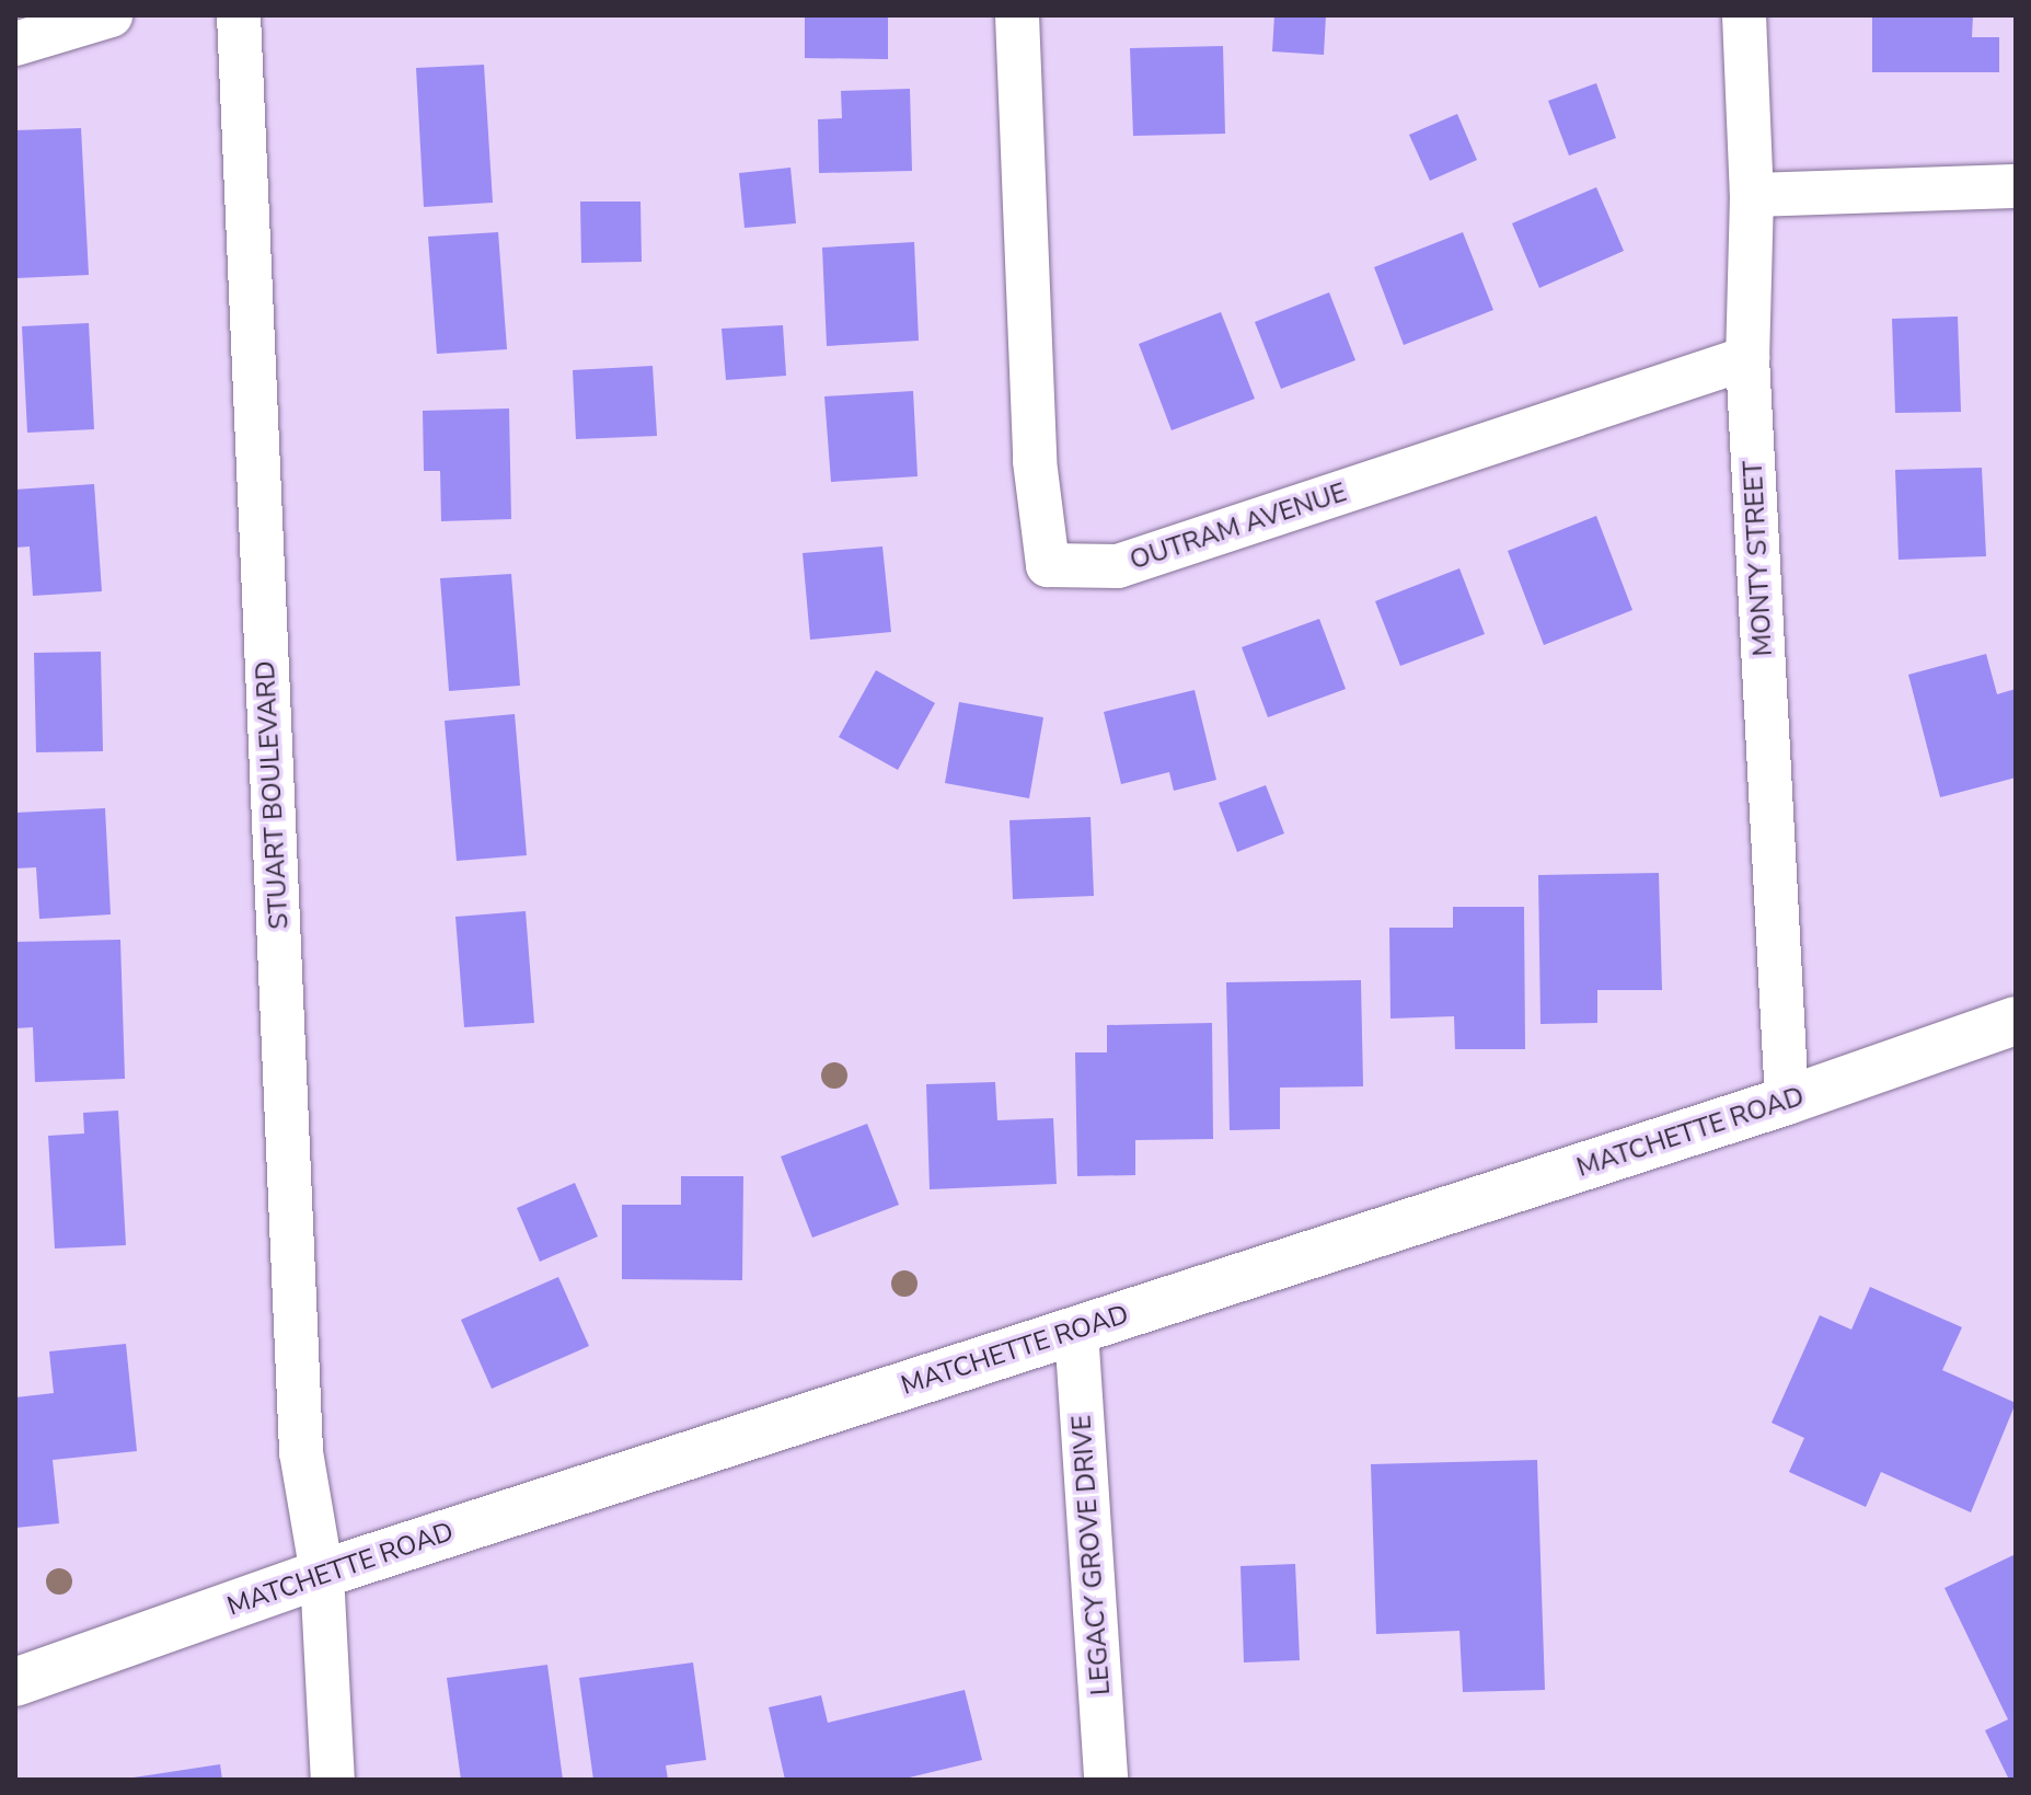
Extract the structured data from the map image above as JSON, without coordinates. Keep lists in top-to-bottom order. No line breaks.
{"streets":{"street":["OUTRAM AVENUE","MONTY STREET","STUART BOULEVARD","MATCHETTE ROAD","LEGACY GROVE DRIVE"]},"crossings":[["OUTRAM AVENUE","MONTY STREET"],["MONTY STREET","MATCHETTE ROAD"],["STUART BOULEVARD","MATCHETTE ROAD"],["MATCHETTE ROAD","LEGACY GROVE DRIVE"]]}
